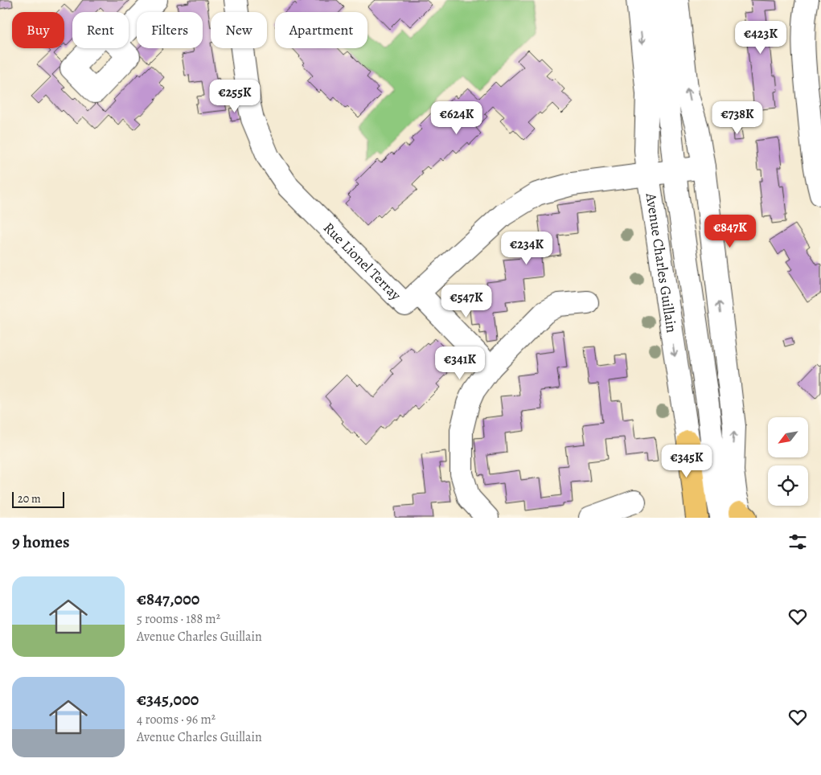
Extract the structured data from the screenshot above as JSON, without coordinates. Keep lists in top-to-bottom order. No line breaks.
{"streets":{"street":["Rue Lionel Terray","Avenue Charles Guillain"]},"crossings":[["Rue Lionel Terray","Avenue Charles Guillain"]],"scale_bar":"20 m","north":"bottom left","page":{"chip":["Buy","Rent","Filters","New","Apartment"],"price":["€423K","€255K","€624K","€738K","€847K","€234K","€547K","€341K","€345K"],"scale":"20 m","heading":"9 homes","list":[{"name":"€847,000","note":"5 rooms · 188 m² · Avenue Charles Guillain"},{"name":"€345,000","note":"4 rooms · 96 m² · Avenue Charles Guillain"}]}}
